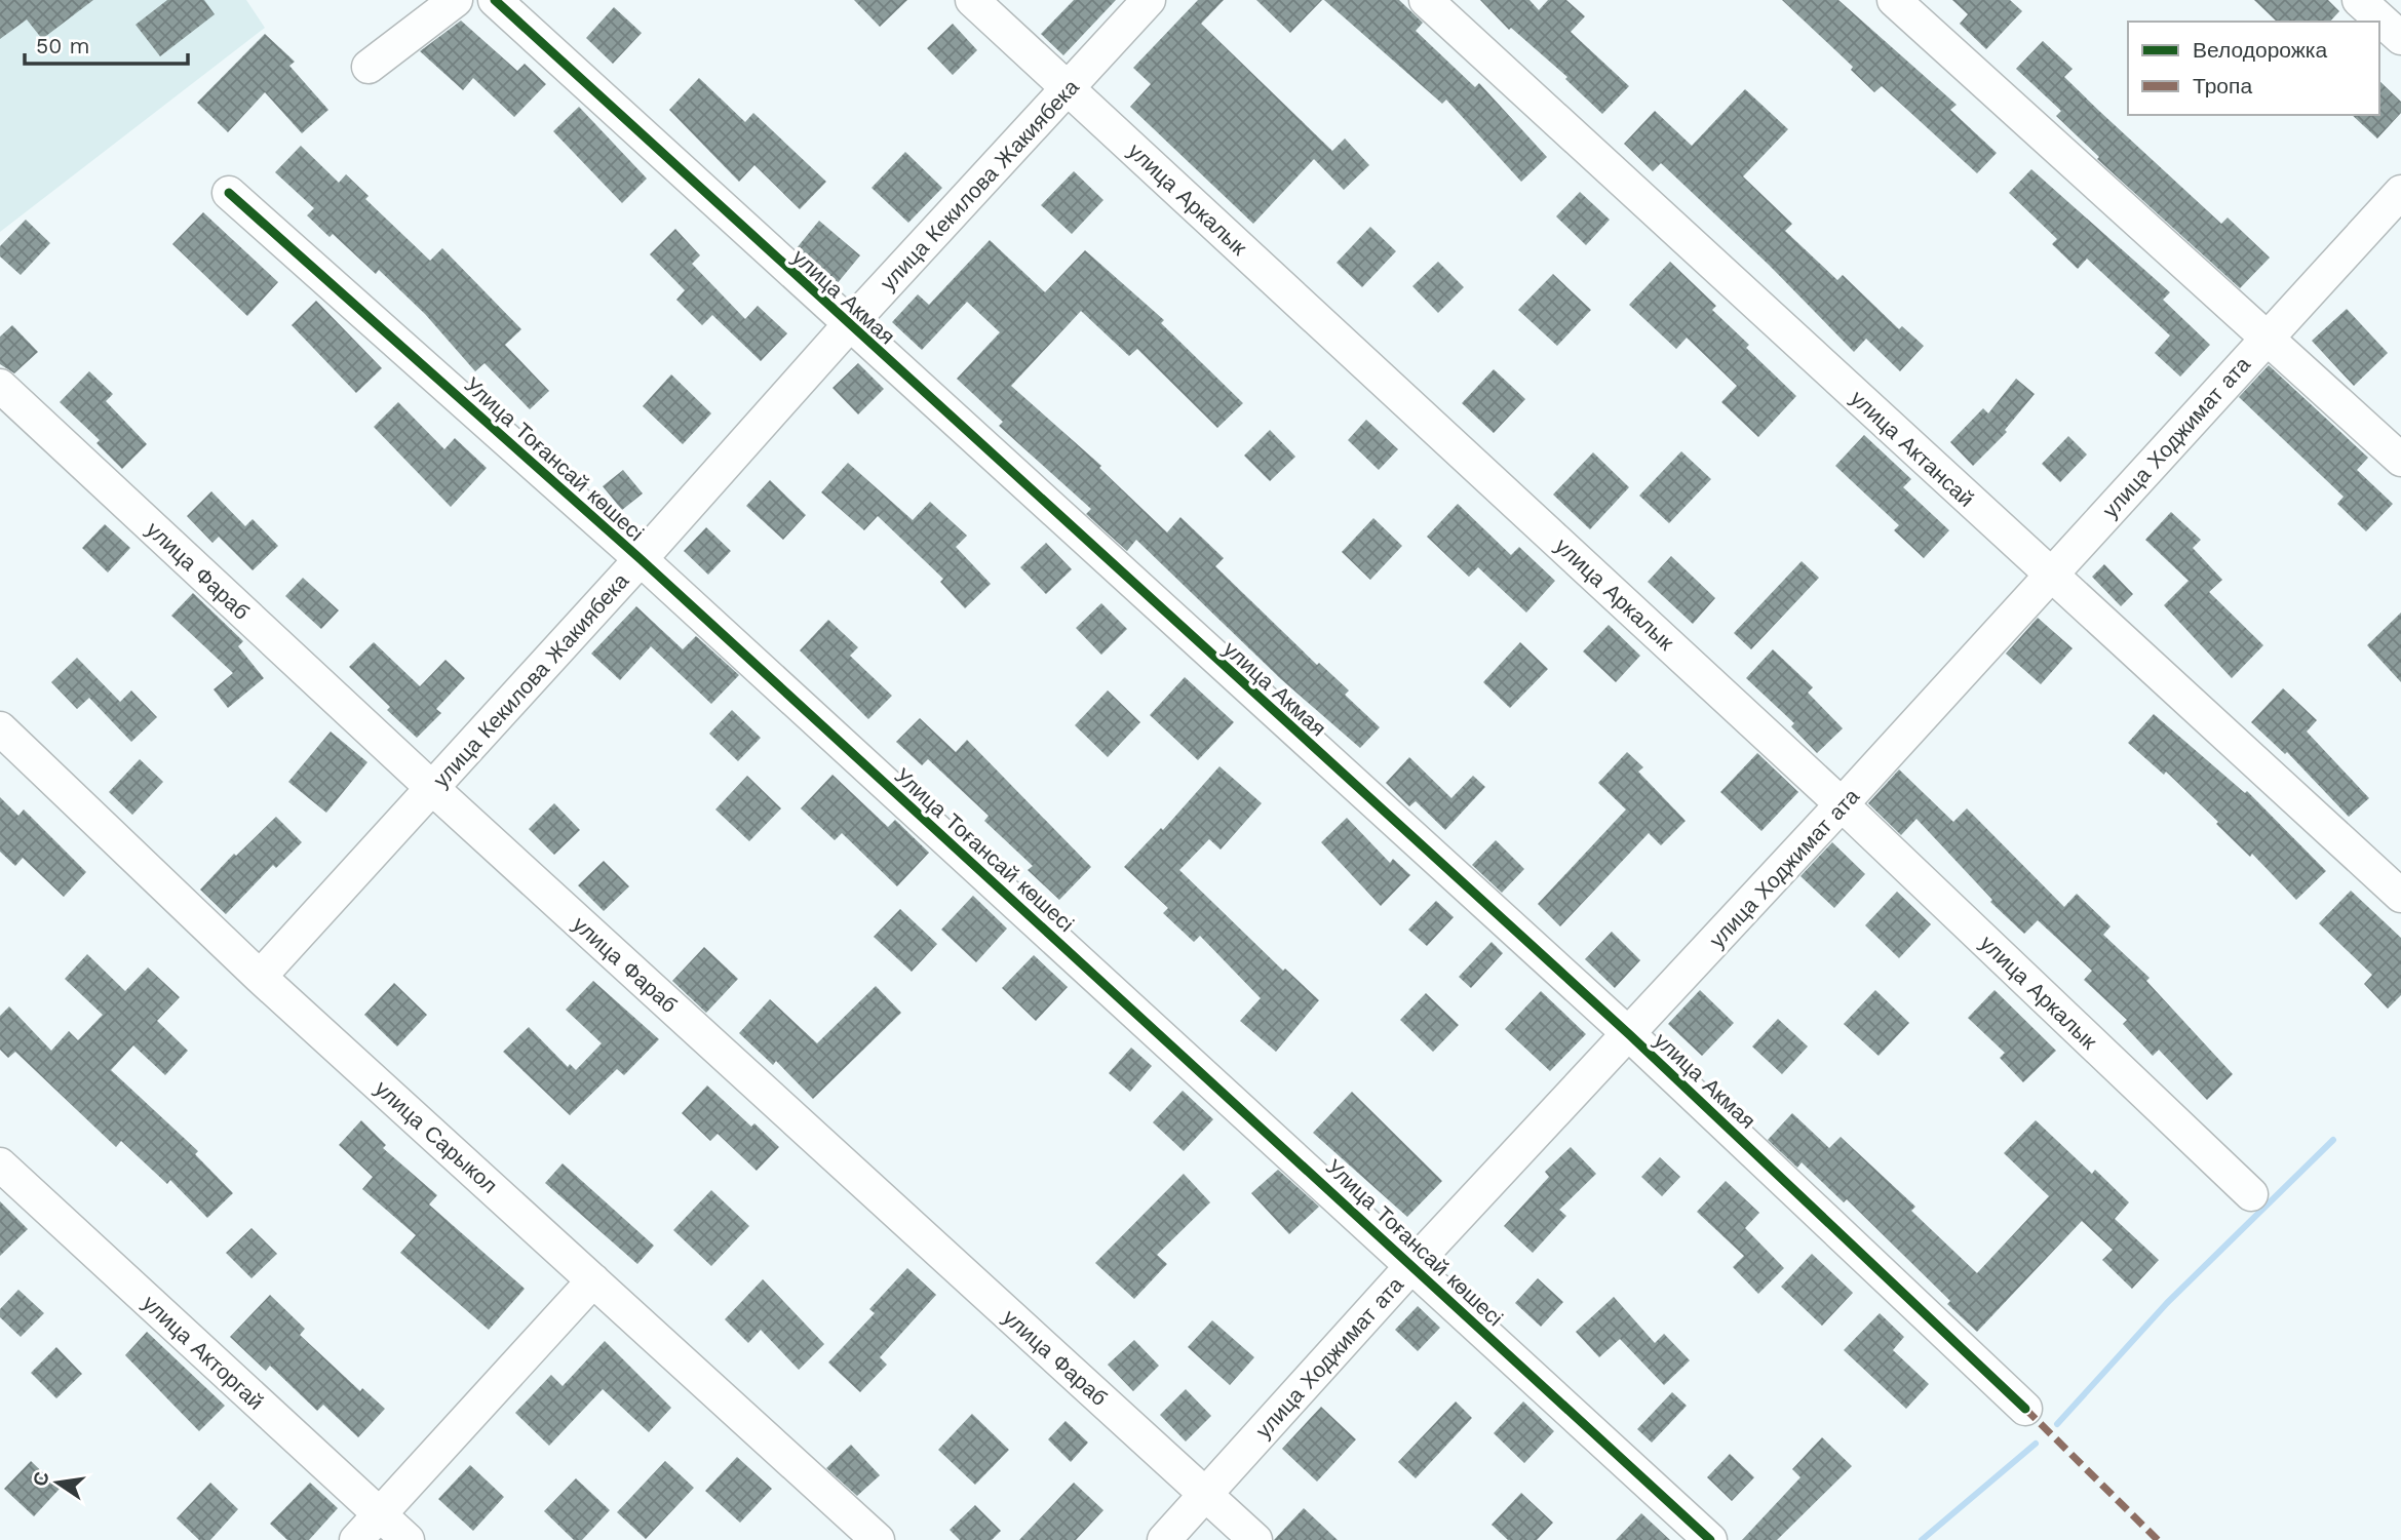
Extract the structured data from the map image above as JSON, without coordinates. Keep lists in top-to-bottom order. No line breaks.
{"streets":{"street":["улица Кекилова Жакиябека","улица Аркалык","улица Акмая","улица Ходжимат ата","улица Актансай","Улица Тоғансай көшесі","улица Фараб","улица Сарыкол","улица Акторгай"]},"crossings":[["улица Кекилова Жакиябека","улица Аркалык"],["улица Кекилова Жакиябека","улица Акмая"],["улица Кекилова Жакиябека","Улица Тоғансай көшесі"],["улица Кекилова Жакиябека","улица Фараб"],["улица Кекилова Жакиябека","улица Сарыкол"],["улица Аркалык","улица Ходжимат ата"],["улица Акмая","улица Ходжимат ата"],["улица Ходжимат ата","улица Актансай"],["улица Ходжимат ата","Улица Тоғансай көшесі"],["улица Ходжимат ата","улица Фараб"]],"legend":["Велодорожка","Тропа"],"scale_bar":"50 m","north":"left"}
